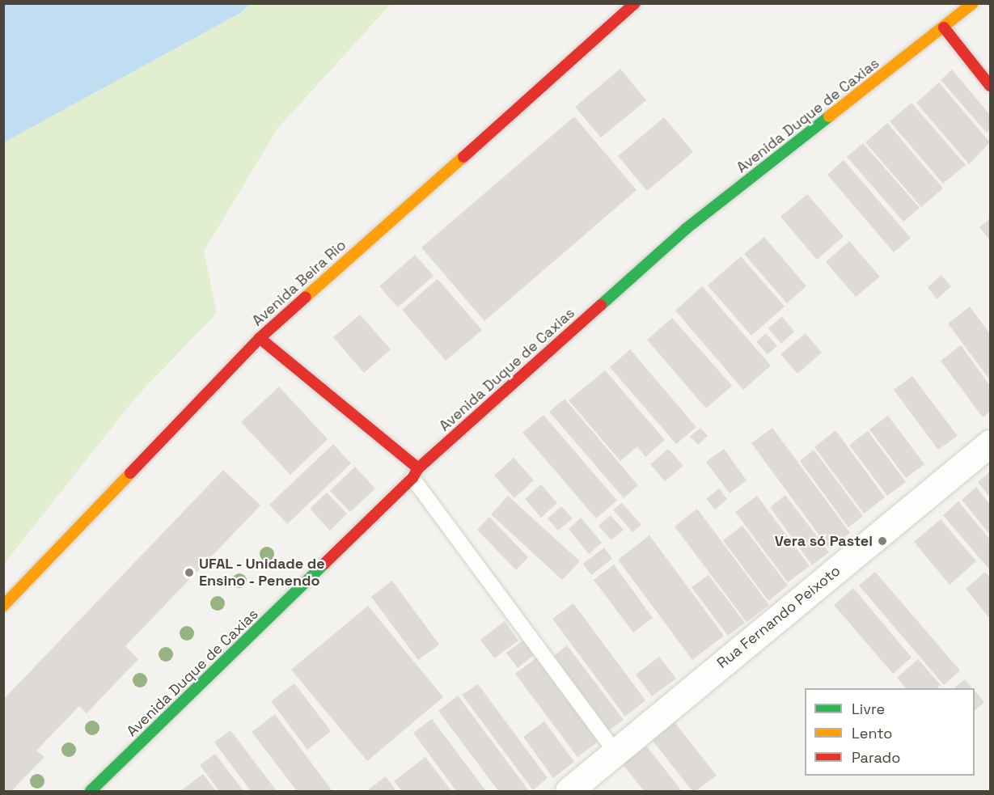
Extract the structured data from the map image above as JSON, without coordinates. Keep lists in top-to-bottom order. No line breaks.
{"streets":{"main road":["Avenida Duque de Caxias","Avenida Beira Rio"],"street":["Rua Fernando Peixoto"]},"places":["Vera só Pastel","UFAL - Unidade de Ensino - Penendo"],"legend":["Livre","Lento","Parado"]}
